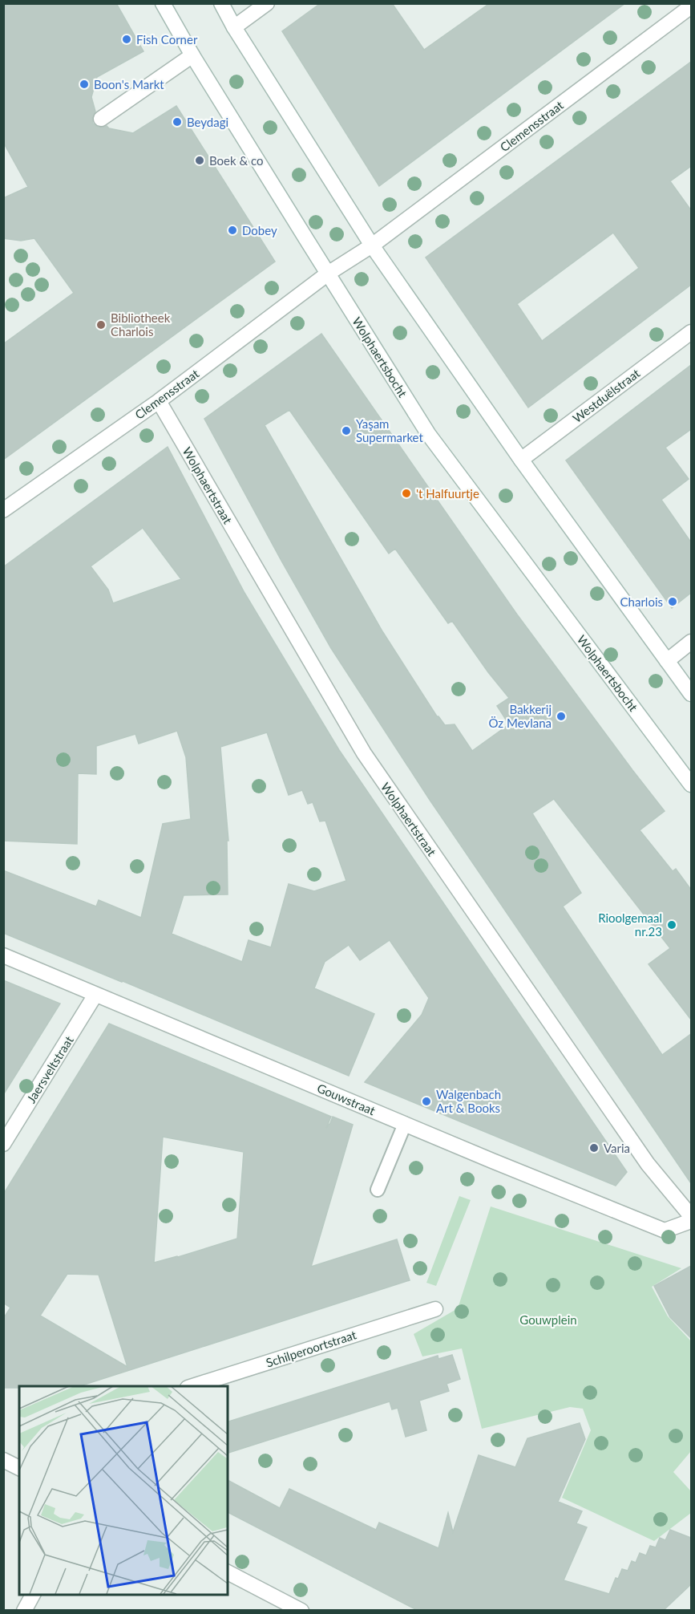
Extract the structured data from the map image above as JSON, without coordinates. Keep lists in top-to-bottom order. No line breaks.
{"streets":{"street":["Clemensstraat","Wolphaertsbocht","Westduëlstraat","Wolphaertstraat","Jaersveltstraat","Gouwstraat","Schilperoortstraat"]},"crossings":[["Clemensstraat","Wolphaertsbocht"],["Clemensstraat","Wolphaertstraat"],["Jaersveltstraat","Gouwstraat"]],"parks":["Gouwplein"],"places":["Fish Corner","Boon's Markt","Beydagi","Boek & co","Dobey","Bibliotheek Charlois","Yaşam Supermarket","'t Halfuurtje","Charlois","Bakkerij Öz Mevlana","Rioolgemaal nr.23","Walgenbach Art & Books","Varia"]}
